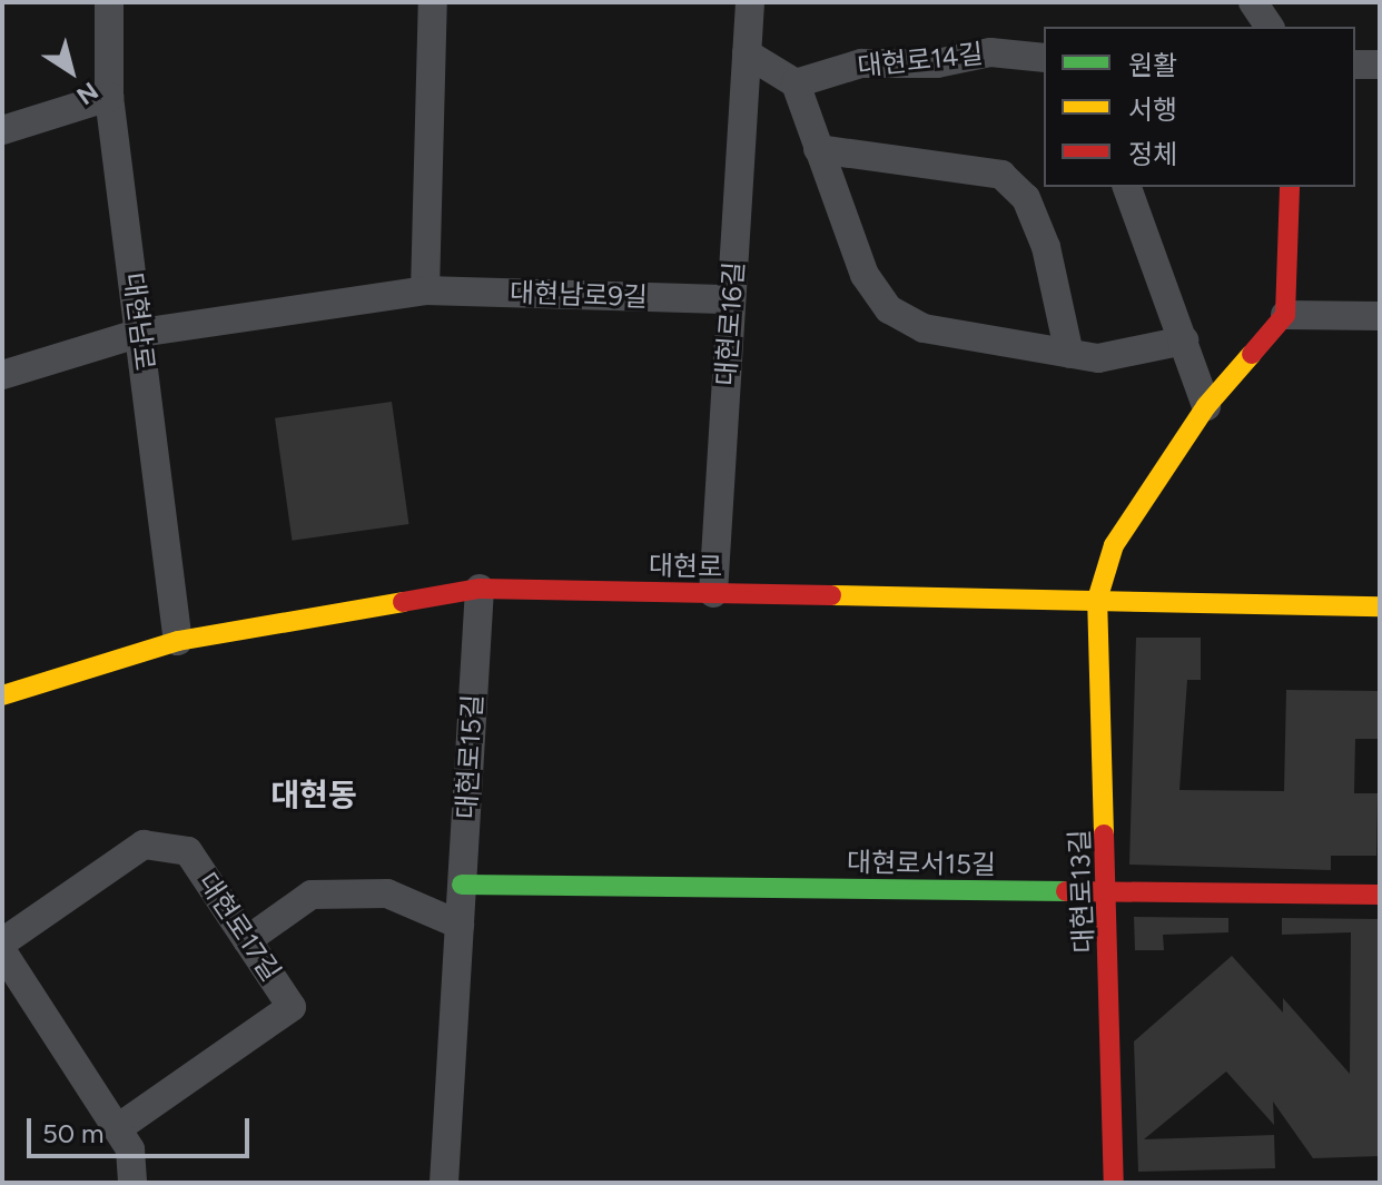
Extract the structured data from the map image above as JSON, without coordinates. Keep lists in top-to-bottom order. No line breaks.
{"streets":{"street":["대현로14길","대현남로9길","대현남로","대현로16길","대현로","대현로15길","대현로서15길","대현로13길","대현로17길"]},"crossings":[["대현남로9길","대현남로"],["대현남로9길","대현로16길"],["대현남로","대현로"],["대현로16길","대현로"],["대현로","대현로15길"],["대현로","대현로13길"],["대현로15길","대현로서15길"],["대현로서15길","대현로13길"]],"districts":["대현동"],"legend":["원활","서행","정체"],"scale_bar":"50 m","north":"bottom right"}
